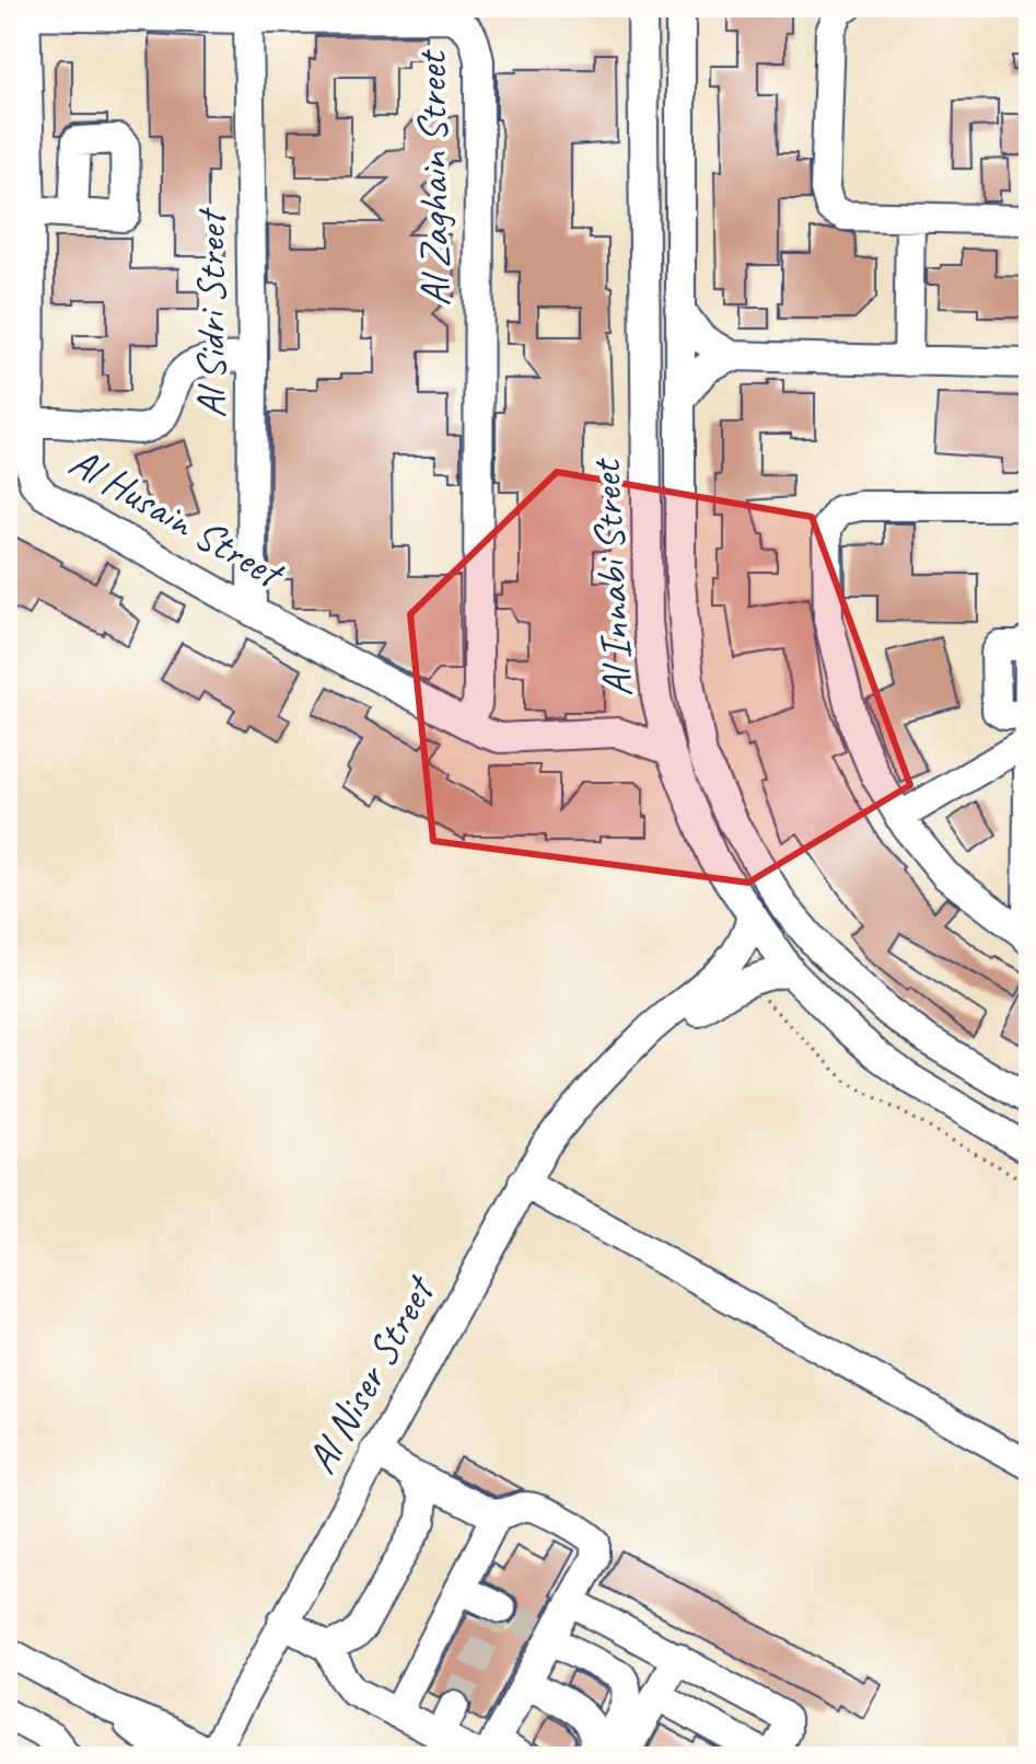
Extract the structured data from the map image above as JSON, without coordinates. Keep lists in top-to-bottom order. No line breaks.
{"streets":{"street":["Al Zaghain Street","Al Sidri Street","Al Husain Street","Al Innabi Street","Al Niser Street"]},"crossings":[["Al Zaghain Street","Al Sidri Street"],["Al Zaghain Street","Al Husain Street"],["Al Sidri Street","Al Husain Street"],["Al Husain Street","Al Innabi Street"],["Al Innabi Street","Al Niser Street"]]}
